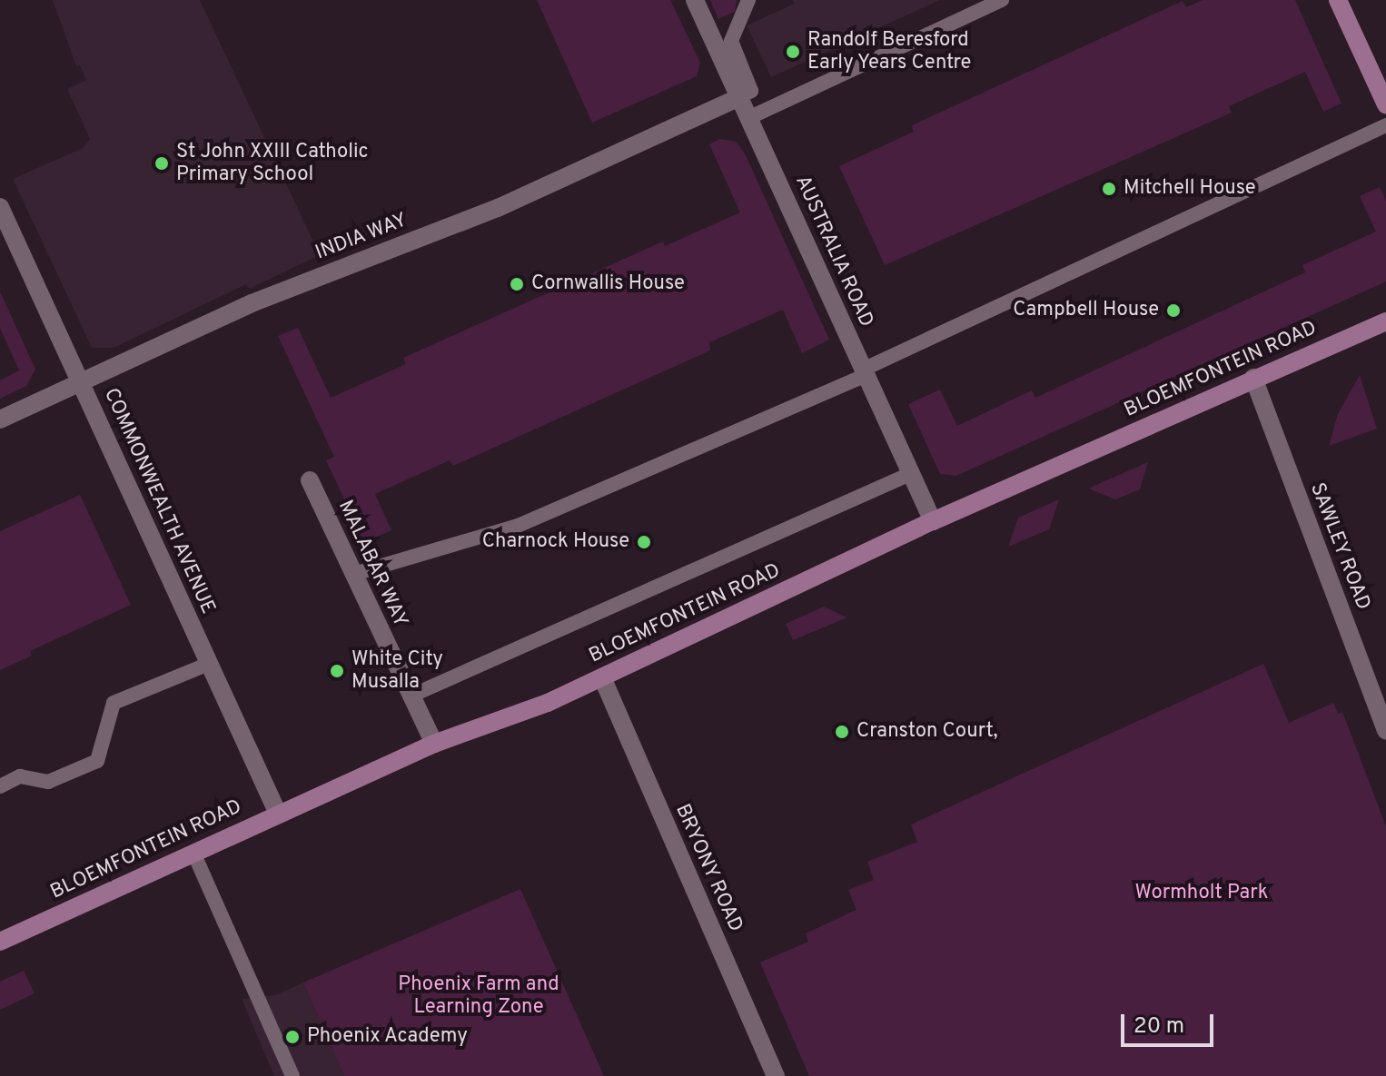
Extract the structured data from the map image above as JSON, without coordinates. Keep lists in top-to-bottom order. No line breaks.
{"streets":{"street":["INDIA WAY","AUSTRALIA ROAD","BLOEMFONTEIN ROAD","COMMONWEALTH AVENUE","SAWLEY ROAD","MALABAR WAY","BRYONY ROAD"]},"crossings":[["INDIA WAY","AUSTRALIA ROAD"],["INDIA WAY","COMMONWEALTH AVENUE"],["AUSTRALIA ROAD","BLOEMFONTEIN ROAD"],["BLOEMFONTEIN ROAD","COMMONWEALTH AVENUE"],["BLOEMFONTEIN ROAD","SAWLEY ROAD"],["BLOEMFONTEIN ROAD","MALABAR WAY"],["BLOEMFONTEIN ROAD","BRYONY ROAD"]],"parks":["Wormholt Park","Phoenix Farm and Learning Zone"],"places":["Randolf Beresford Early Years Centre","St John XXIII Catholic Primary School","Mitchell House","Cornwallis House","Campbell House","Charnock House","White City Musalla","Cranston Court,","Phoenix Academy"],"scale_bar":"20 m"}
